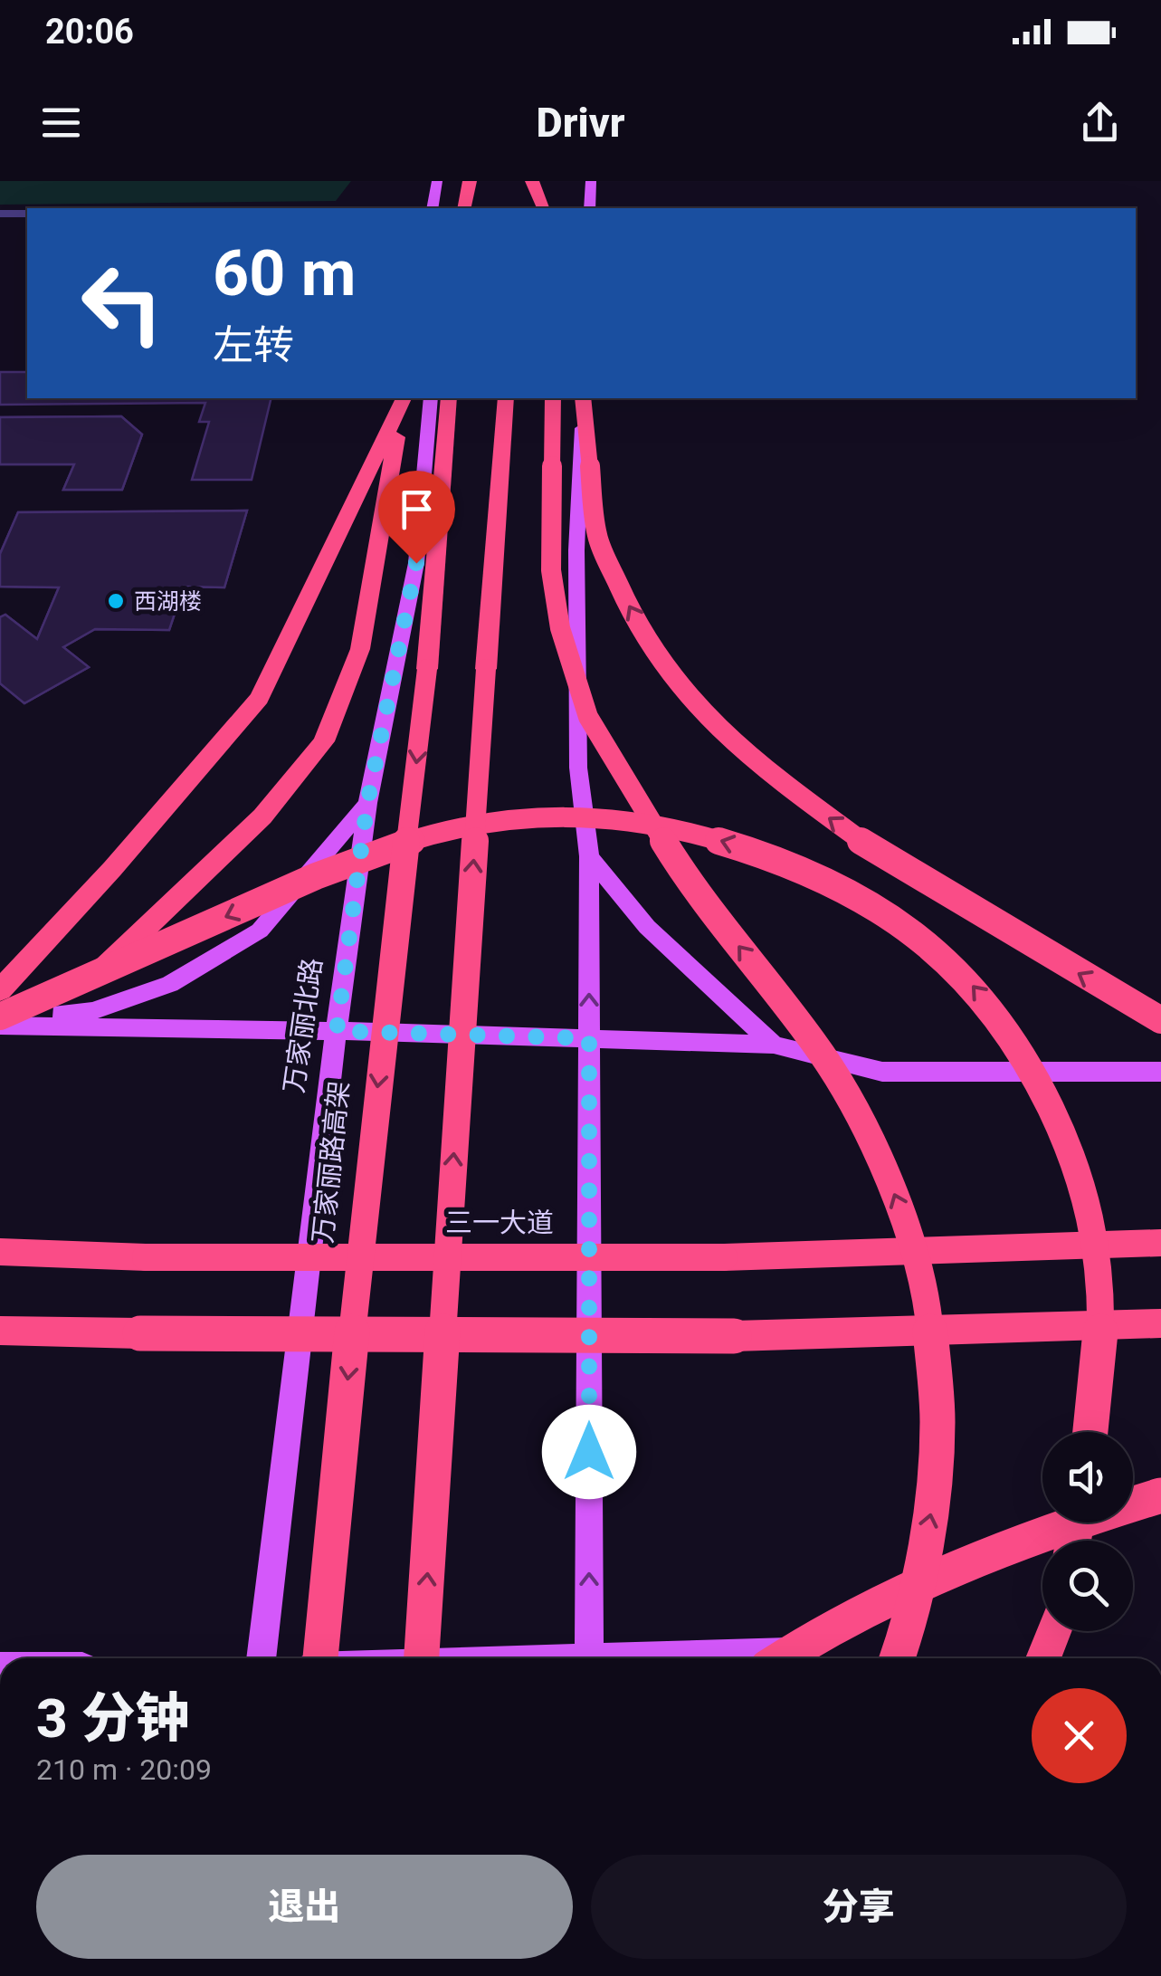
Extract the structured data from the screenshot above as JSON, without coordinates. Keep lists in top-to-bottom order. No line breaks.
{"streets":{"highway":["万家丽路高架","三一大道"],"main road":["万家丽北路"]},"places":["西湖楼"],"page":{"status":"20:06","header":"Drivr","turn":["60 m","左转"],"heading":["3 分钟","210 m · 20:09"],"buttons":["退出","分享"]}}
